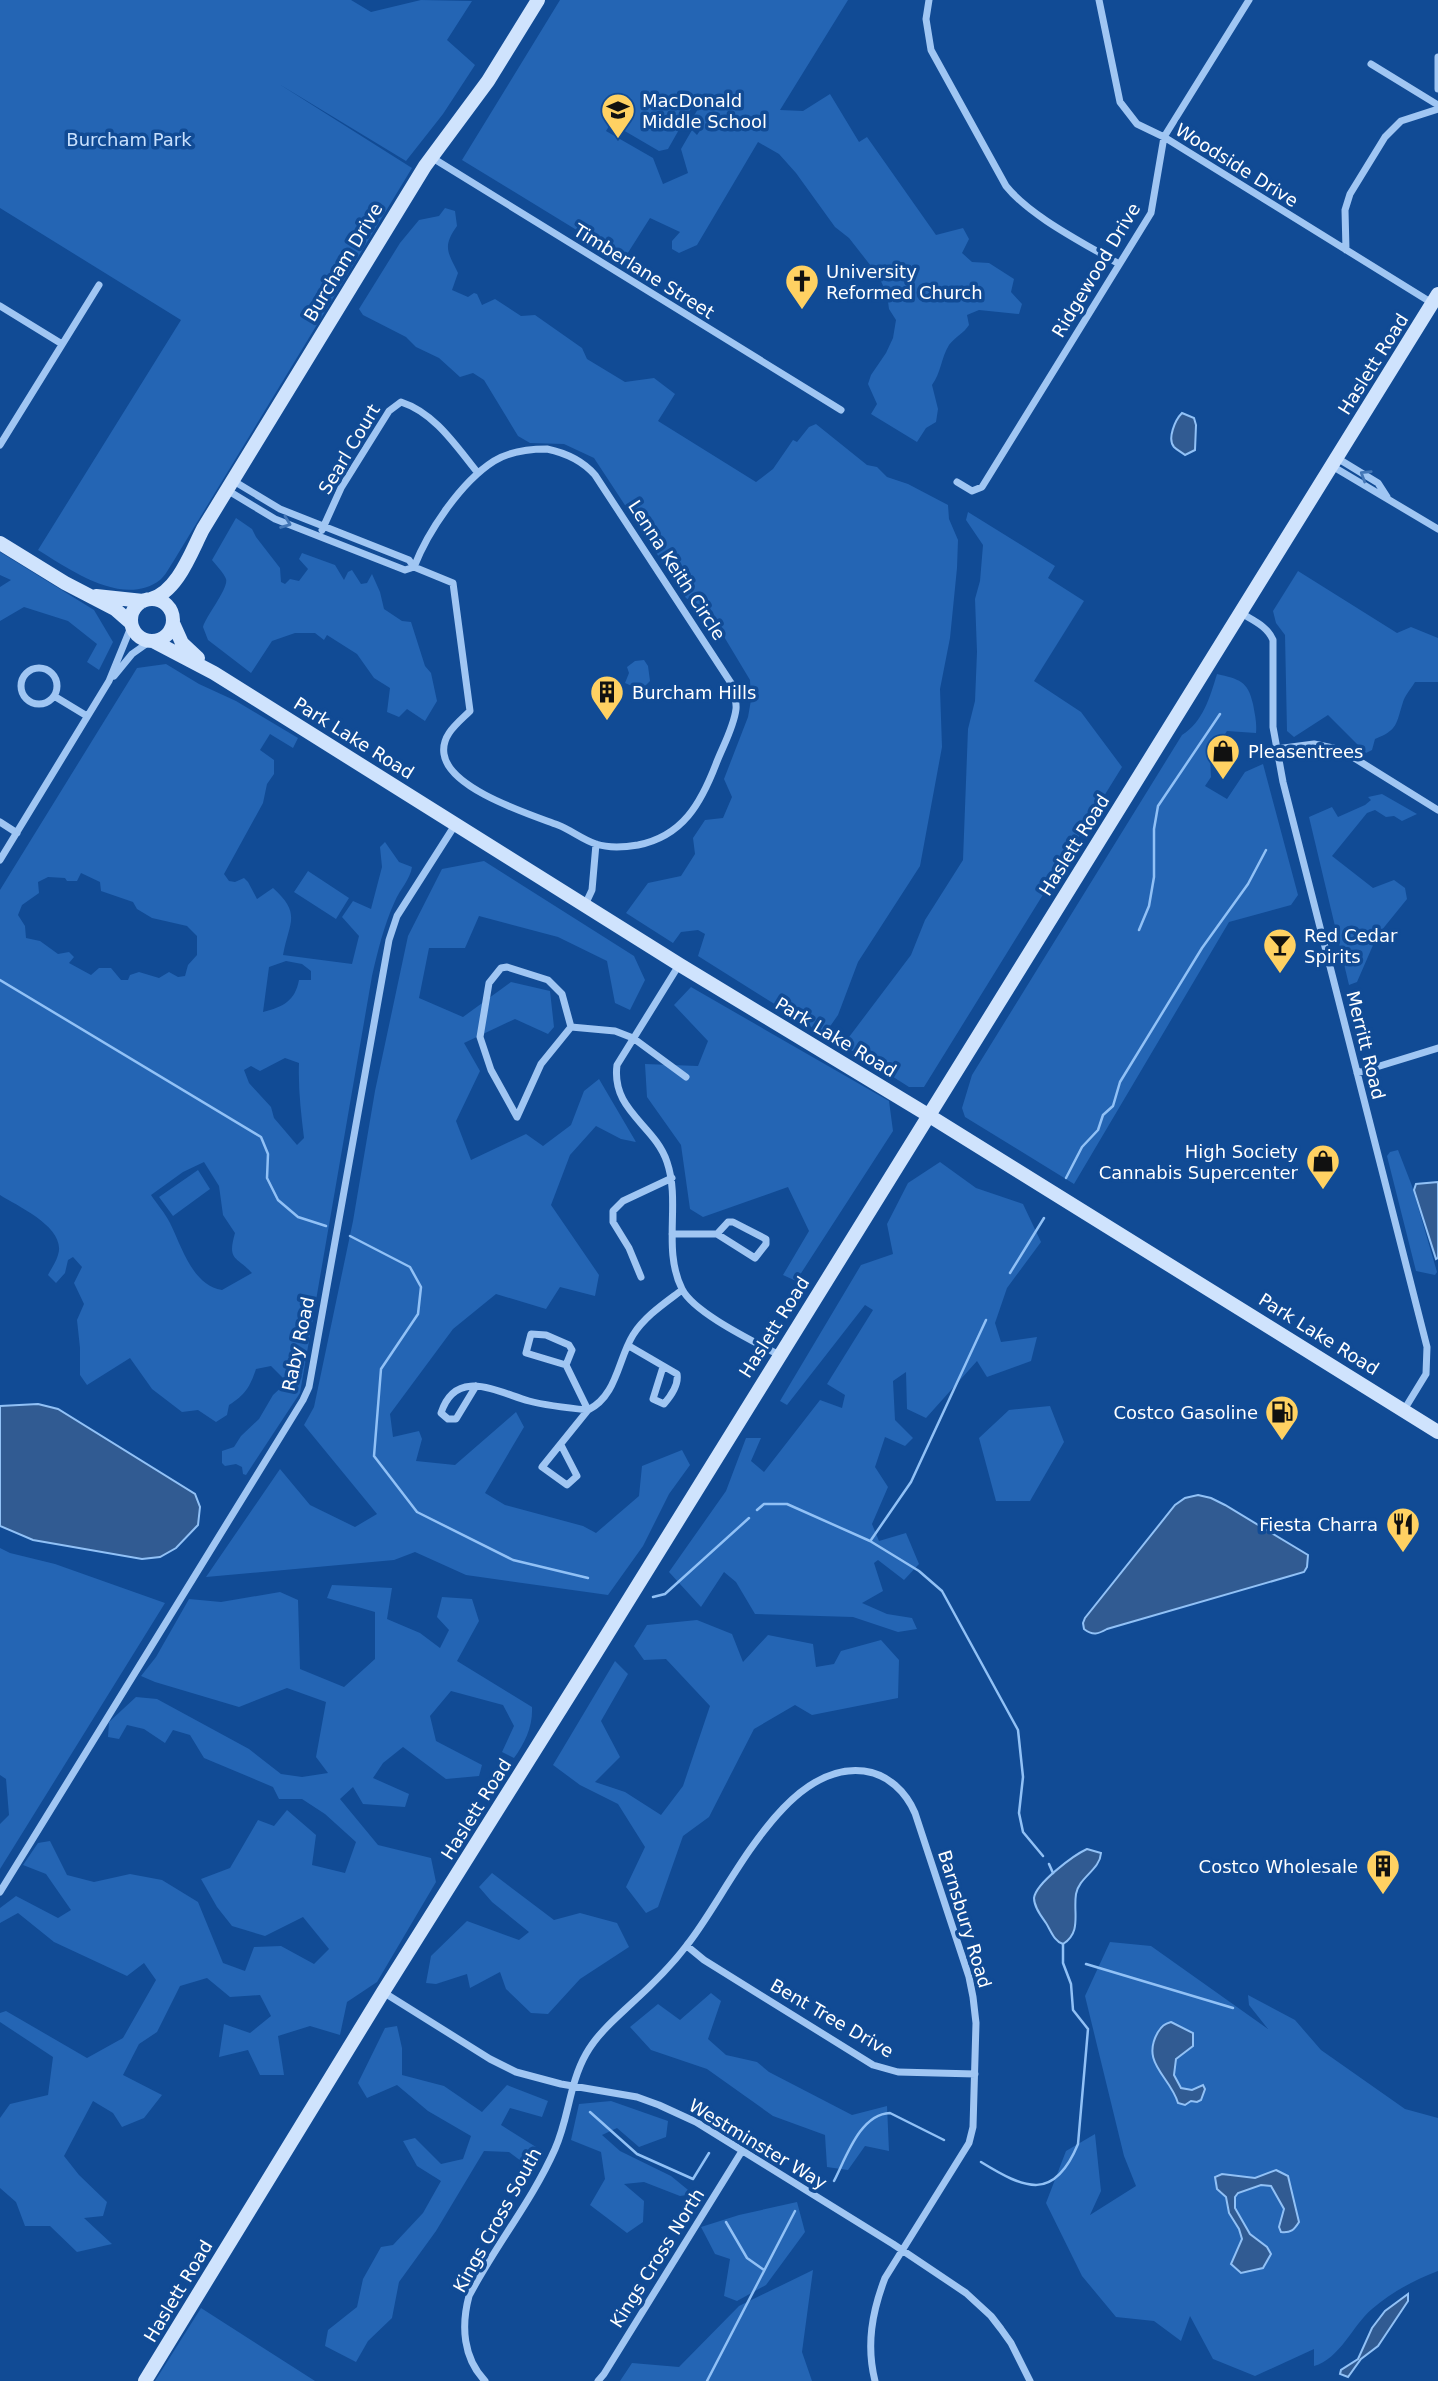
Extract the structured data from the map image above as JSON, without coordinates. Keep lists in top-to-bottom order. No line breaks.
{"streets":{"street":["Woodside Drive","Burcham Drive","Ridgewood Drive","Timberlane Street","Haslett Road","Searl Court","Lenna Keith Circle","Park Lake Road","Merritt Road","Raby Road","Barnsbury Road","Bent Tree Drive","Westminster Way","Kings Cross South","Kings Cross North"]},"crossings":[["Woodside Drive","Ridgewood Drive"],["Woodside Drive","Haslett Road"],["Burcham Drive","Timberlane Street"],["Burcham Drive","Lenna Keith Circle"],["Burcham Drive","Park Lake Road"],["Haslett Road","Park Lake Road"],["Haslett Road","Merritt Road"],["Haslett Road","Westminster Way"],["Searl Court","Lenna Keith Circle"],["Park Lake Road","Merritt Road"],["Park Lake Road","Raby Road"],["Barnsbury Road","Bent Tree Drive"],["Barnsbury Road","Westminster Way"],["Barnsbury Road","Kings Cross South"],["Bent Tree Drive","Kings Cross South"],["Westminster Way","Kings Cross South"],["Westminster Way","Kings Cross North"]],"parks":["Burcham Park"],"places":{"school or university":["MacDonald Middle School"],"church":["University Reformed Church"],"building":["Burcham Hills","Costco Wholesale"],"shop":["Pleasentrees","High Society Cannabis Supercenter"],"bar":["Red Cedar Spirits"],"fuel station":["Costco Gasoline"],"restaurant":["Fiesta Charra"]}}
